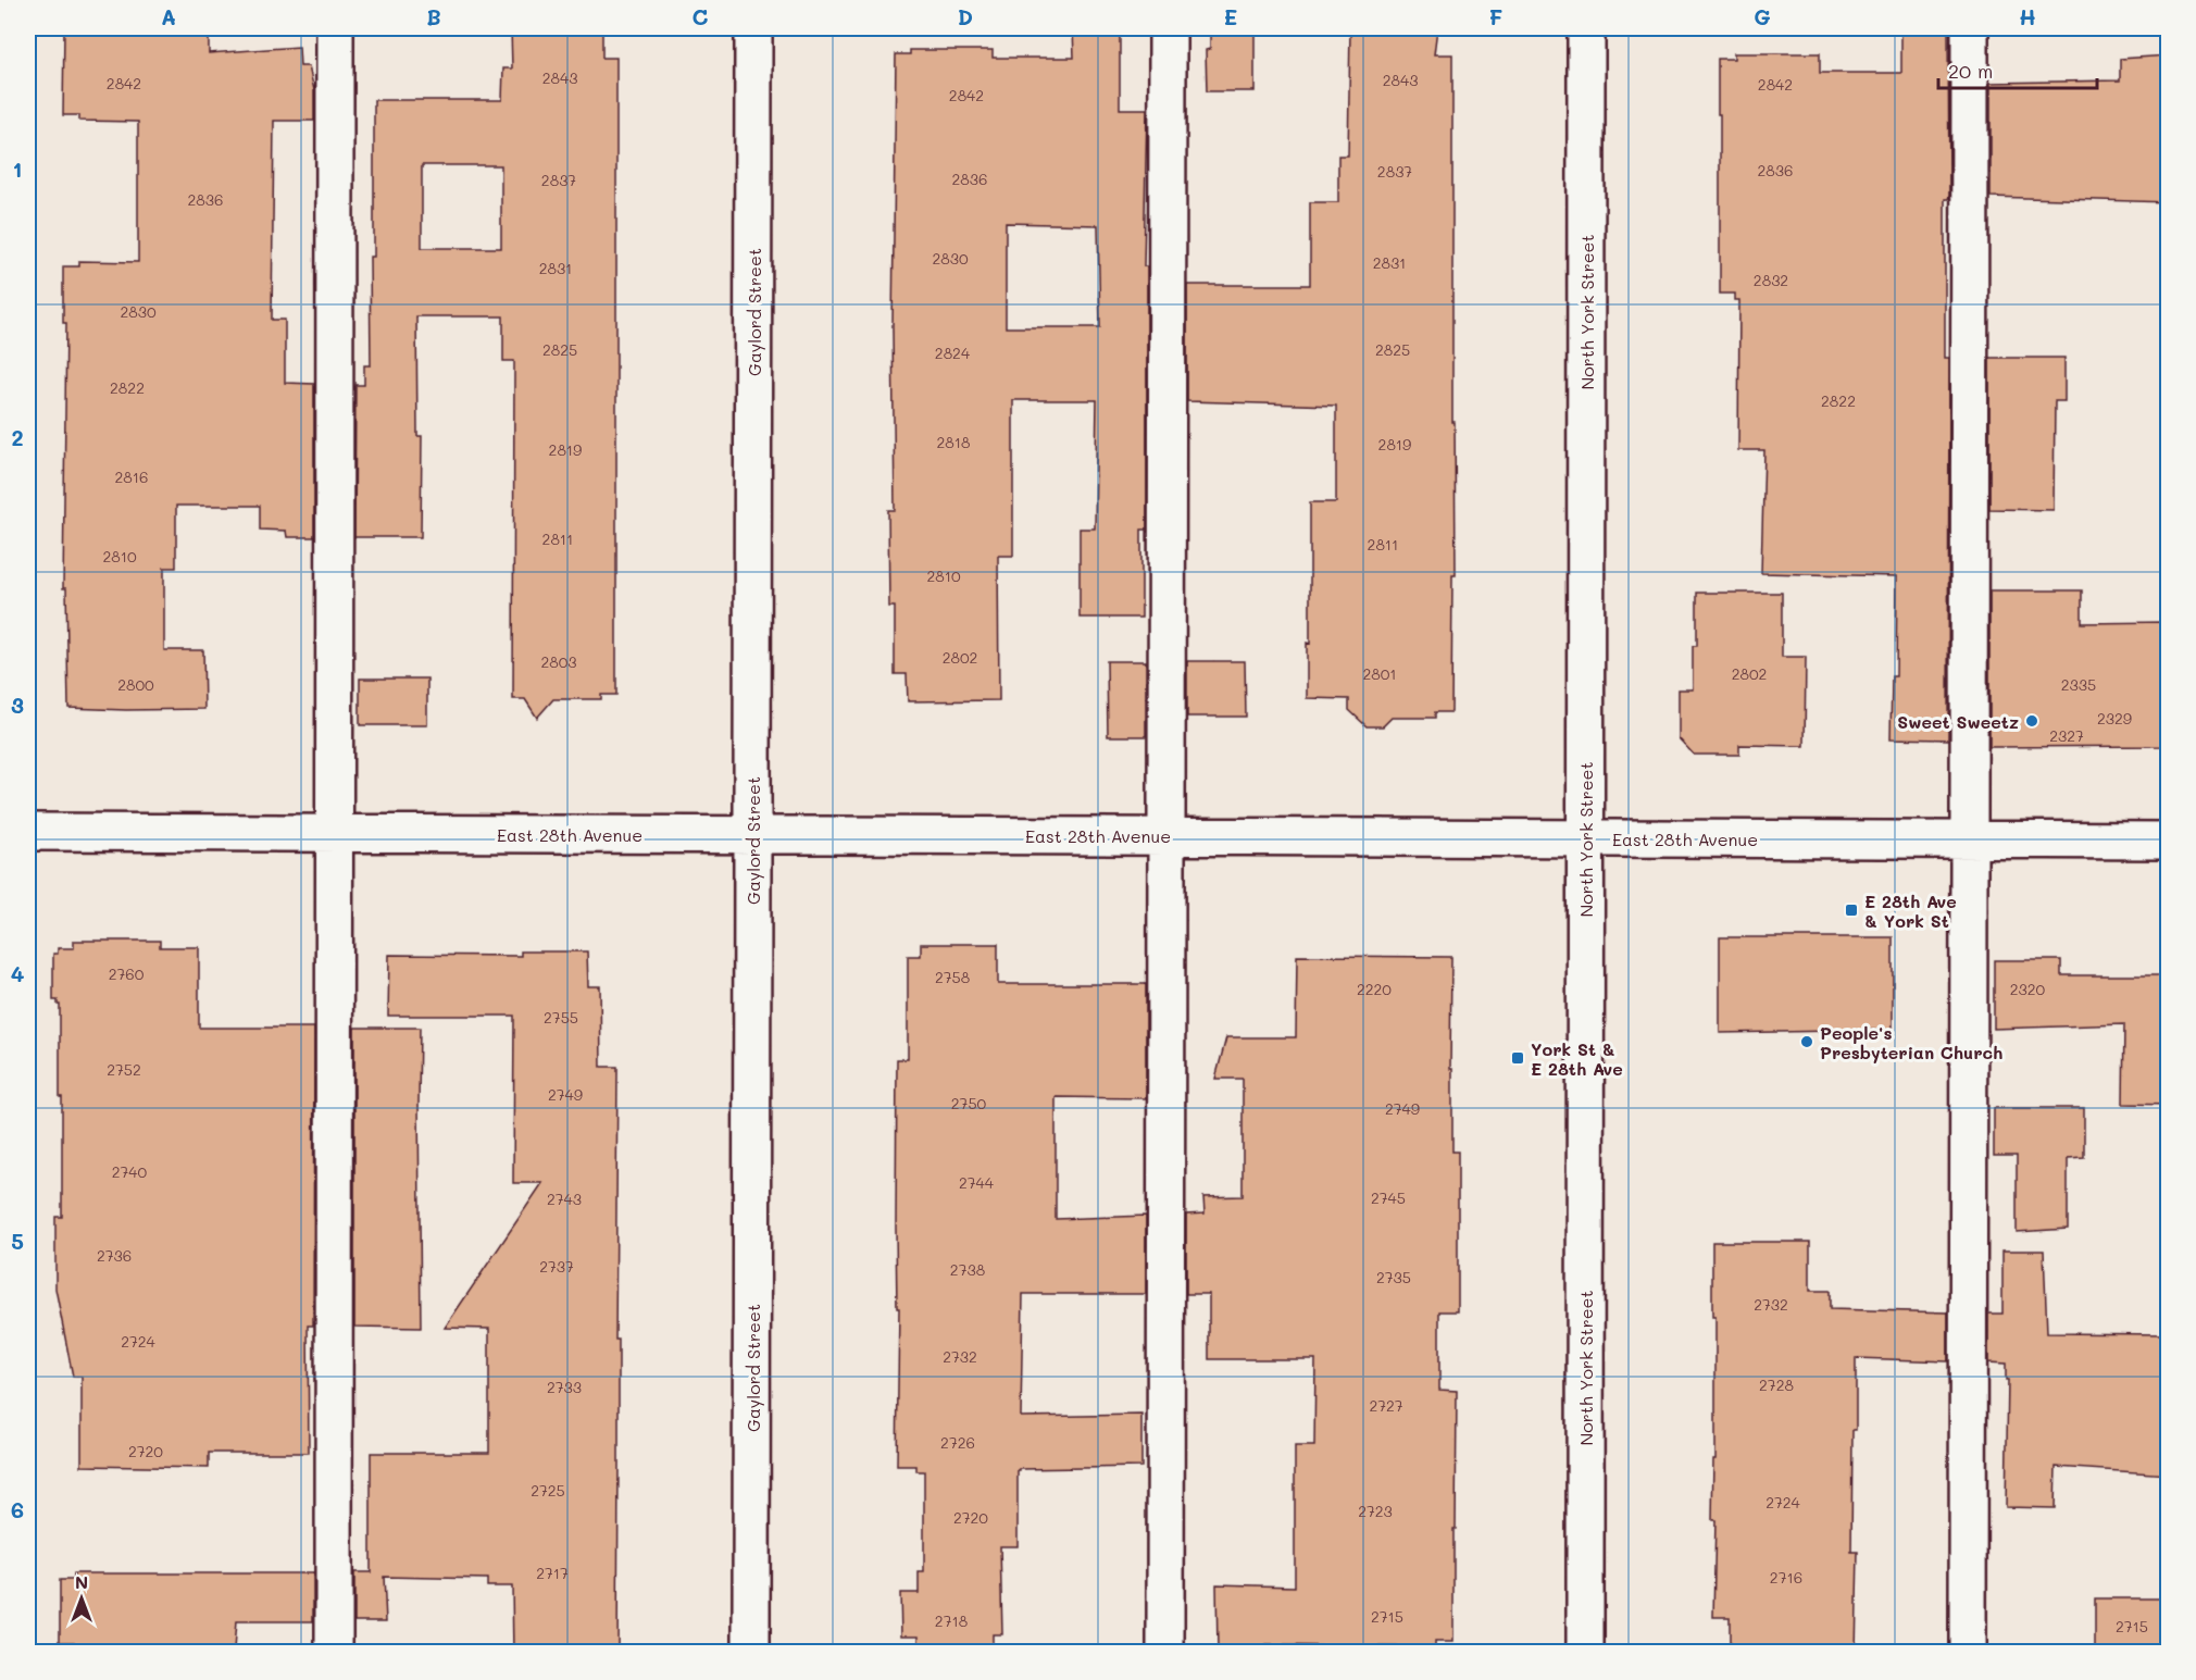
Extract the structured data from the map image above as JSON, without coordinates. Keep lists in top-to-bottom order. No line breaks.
{"streets":{"street":["Gaylord Street","North York Street","East 28th Avenue"]},"crossings":[["Gaylord Street","East 28th Avenue"],["North York Street","East 28th Avenue"]],"places":{"other":["Sweet Sweetz","People's Presbyterian Church"],"transit":["E 28th Ave & York St","York St & E 28th Ave"]},"house_numbers":["2843","2843","2842","2842","2842","2836","2837","2836","2837","2836","2830","2831","2831","2832","2830","2825","2825","2824","2822","2822","2818","2819","2819","2816","2811","2811","2810","2810","2802","2803","2801","2802","2800","2335","2329","2327","2760","2758","2220","2320","2755","2752","2749","2750","2749","2740","2744","2745","2743","2736","2737","2738","2735","2732","2724","2732","2728","2733","2727","2726","2720","2725","2724","2723","2720","2717","2716","2715","2718","2715"],"scale_bar":"20 m","north":"top","grid":{"columns":["A","B","C","D","E","F","G","H"],"rows":["1","2","3","4","5","6"]}}
